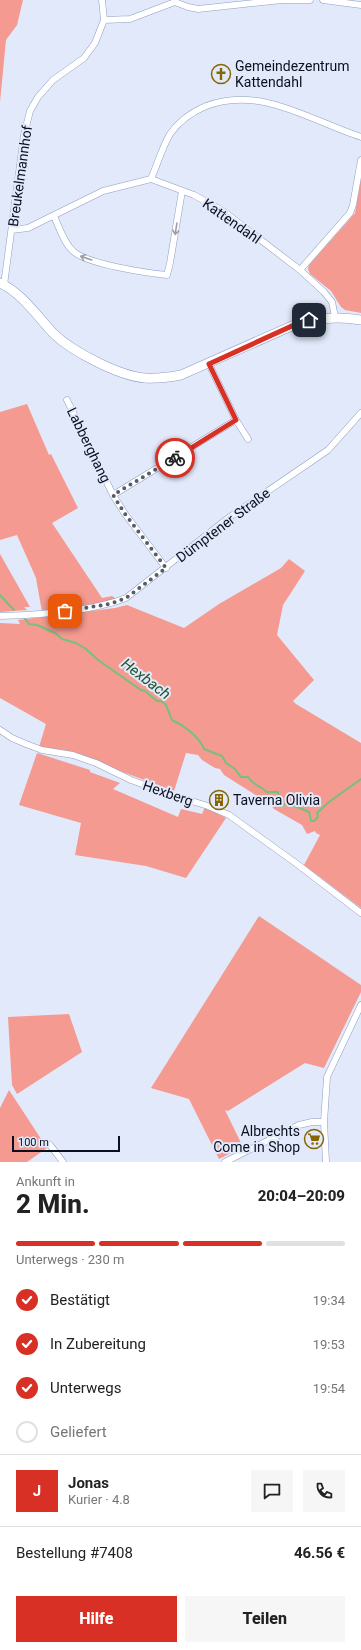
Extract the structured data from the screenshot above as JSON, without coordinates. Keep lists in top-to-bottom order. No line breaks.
{"streets":{"street":["Breukelmannhof","Kattendahl","Labberghang","Dümptener Straße","Hexberg"]},"crossings":[["Labberghang","Dümptener Straße"]],"water":["Hexbach"],"places":{"church":["Gemeindezentrum Kattendahl"],"building":["Taverna Olivia"],"supermarket":["Albrechts Come in Shop"]},"scale_bar":"100 m","page":{"scale":"100 m","heading":["2 Min.","Ankunft in","20:04–20:09"],"panel":["Jonas","Kurier · 4.8","Bestellung #7408","46.56 €"],"bar":"Unterwegs · 230 m","list":[["Bestätigt","19:34"],["In Zubereitung","19:53"],["Unterwegs","19:54"],"Geliefert"],"round":"J","buttons":["Hilfe","Teilen"]}}
